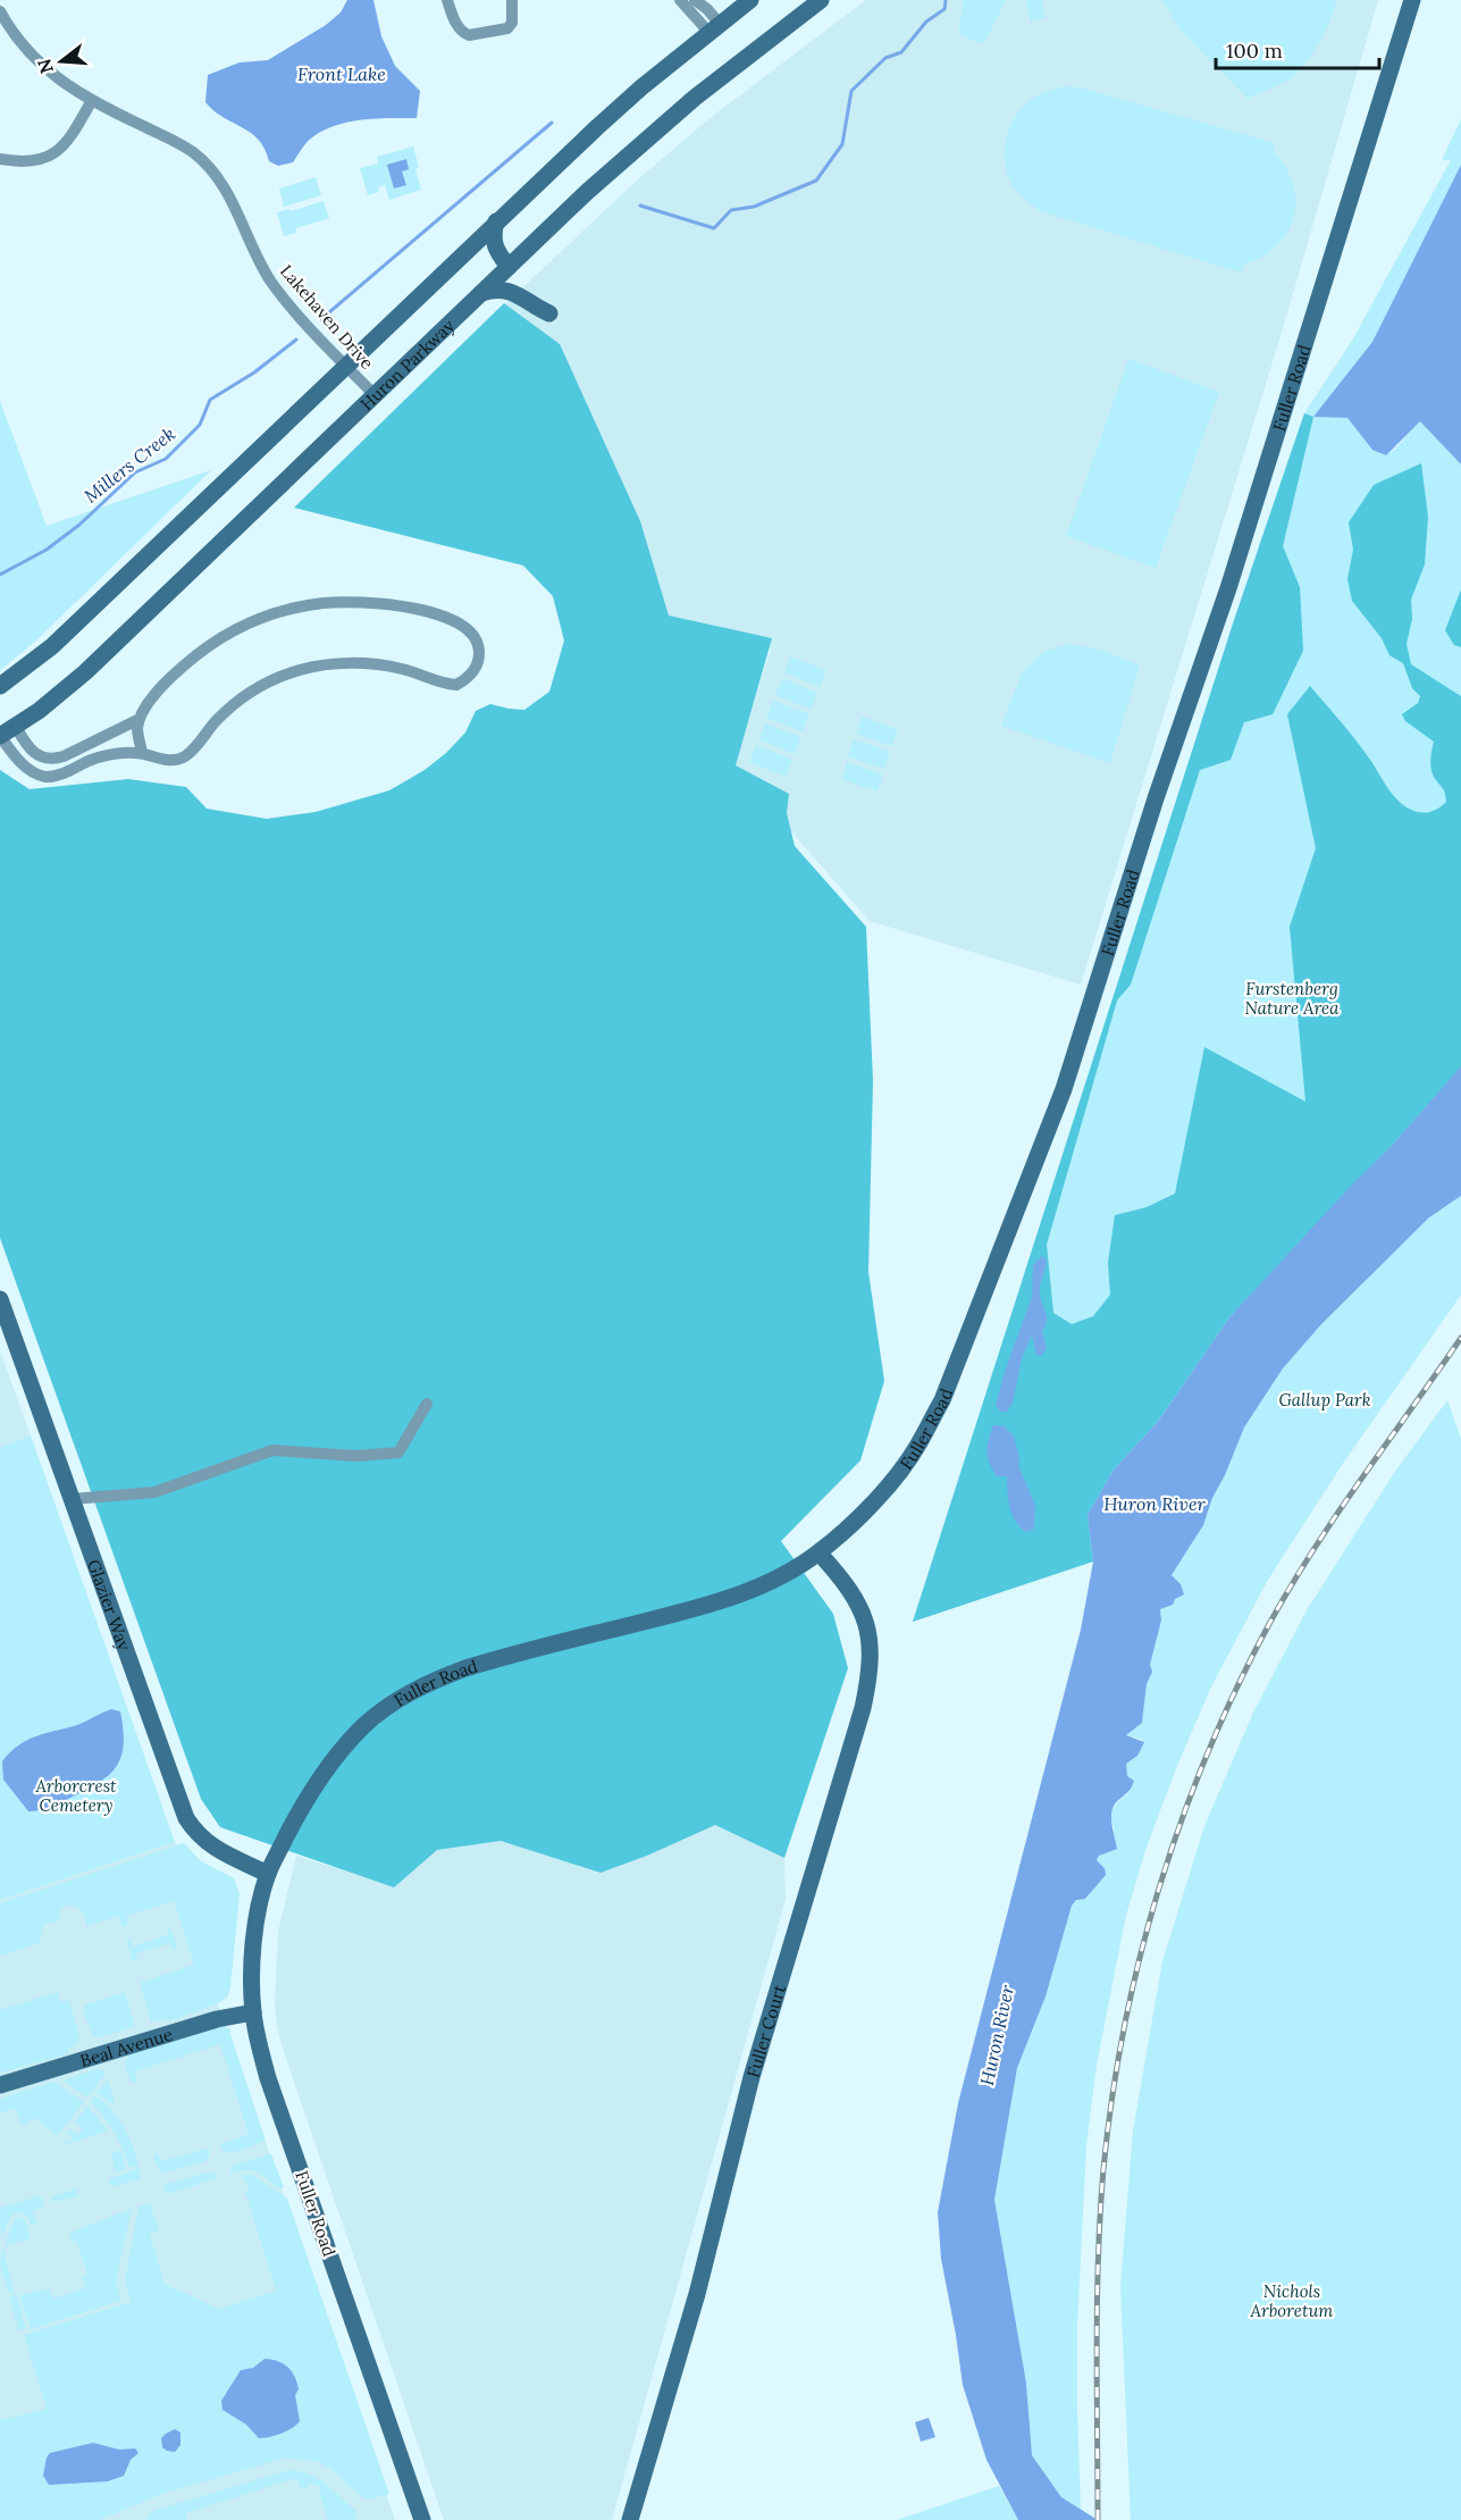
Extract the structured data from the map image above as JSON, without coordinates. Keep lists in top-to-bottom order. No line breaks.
{"streets":{"main road":["Huron Parkway","Fuller Road","Glazier Way","Fuller Court","Beal Avenue"],"street":["Lakehaven Drive"]},"crossings":[["Lakehaven Drive","Huron Parkway"],["Fuller Road","Glazier Way"],["Fuller Road","Fuller Court"],["Fuller Road","Beal Avenue"]],"water":["Front Lake","Millers Creek","Huron River"],"parks":["Furstenberg Nature Area","Gallup Park","Arborcrest Cemetery","Nichols Arboretum"],"scale_bar":"100 m","north":"left"}
